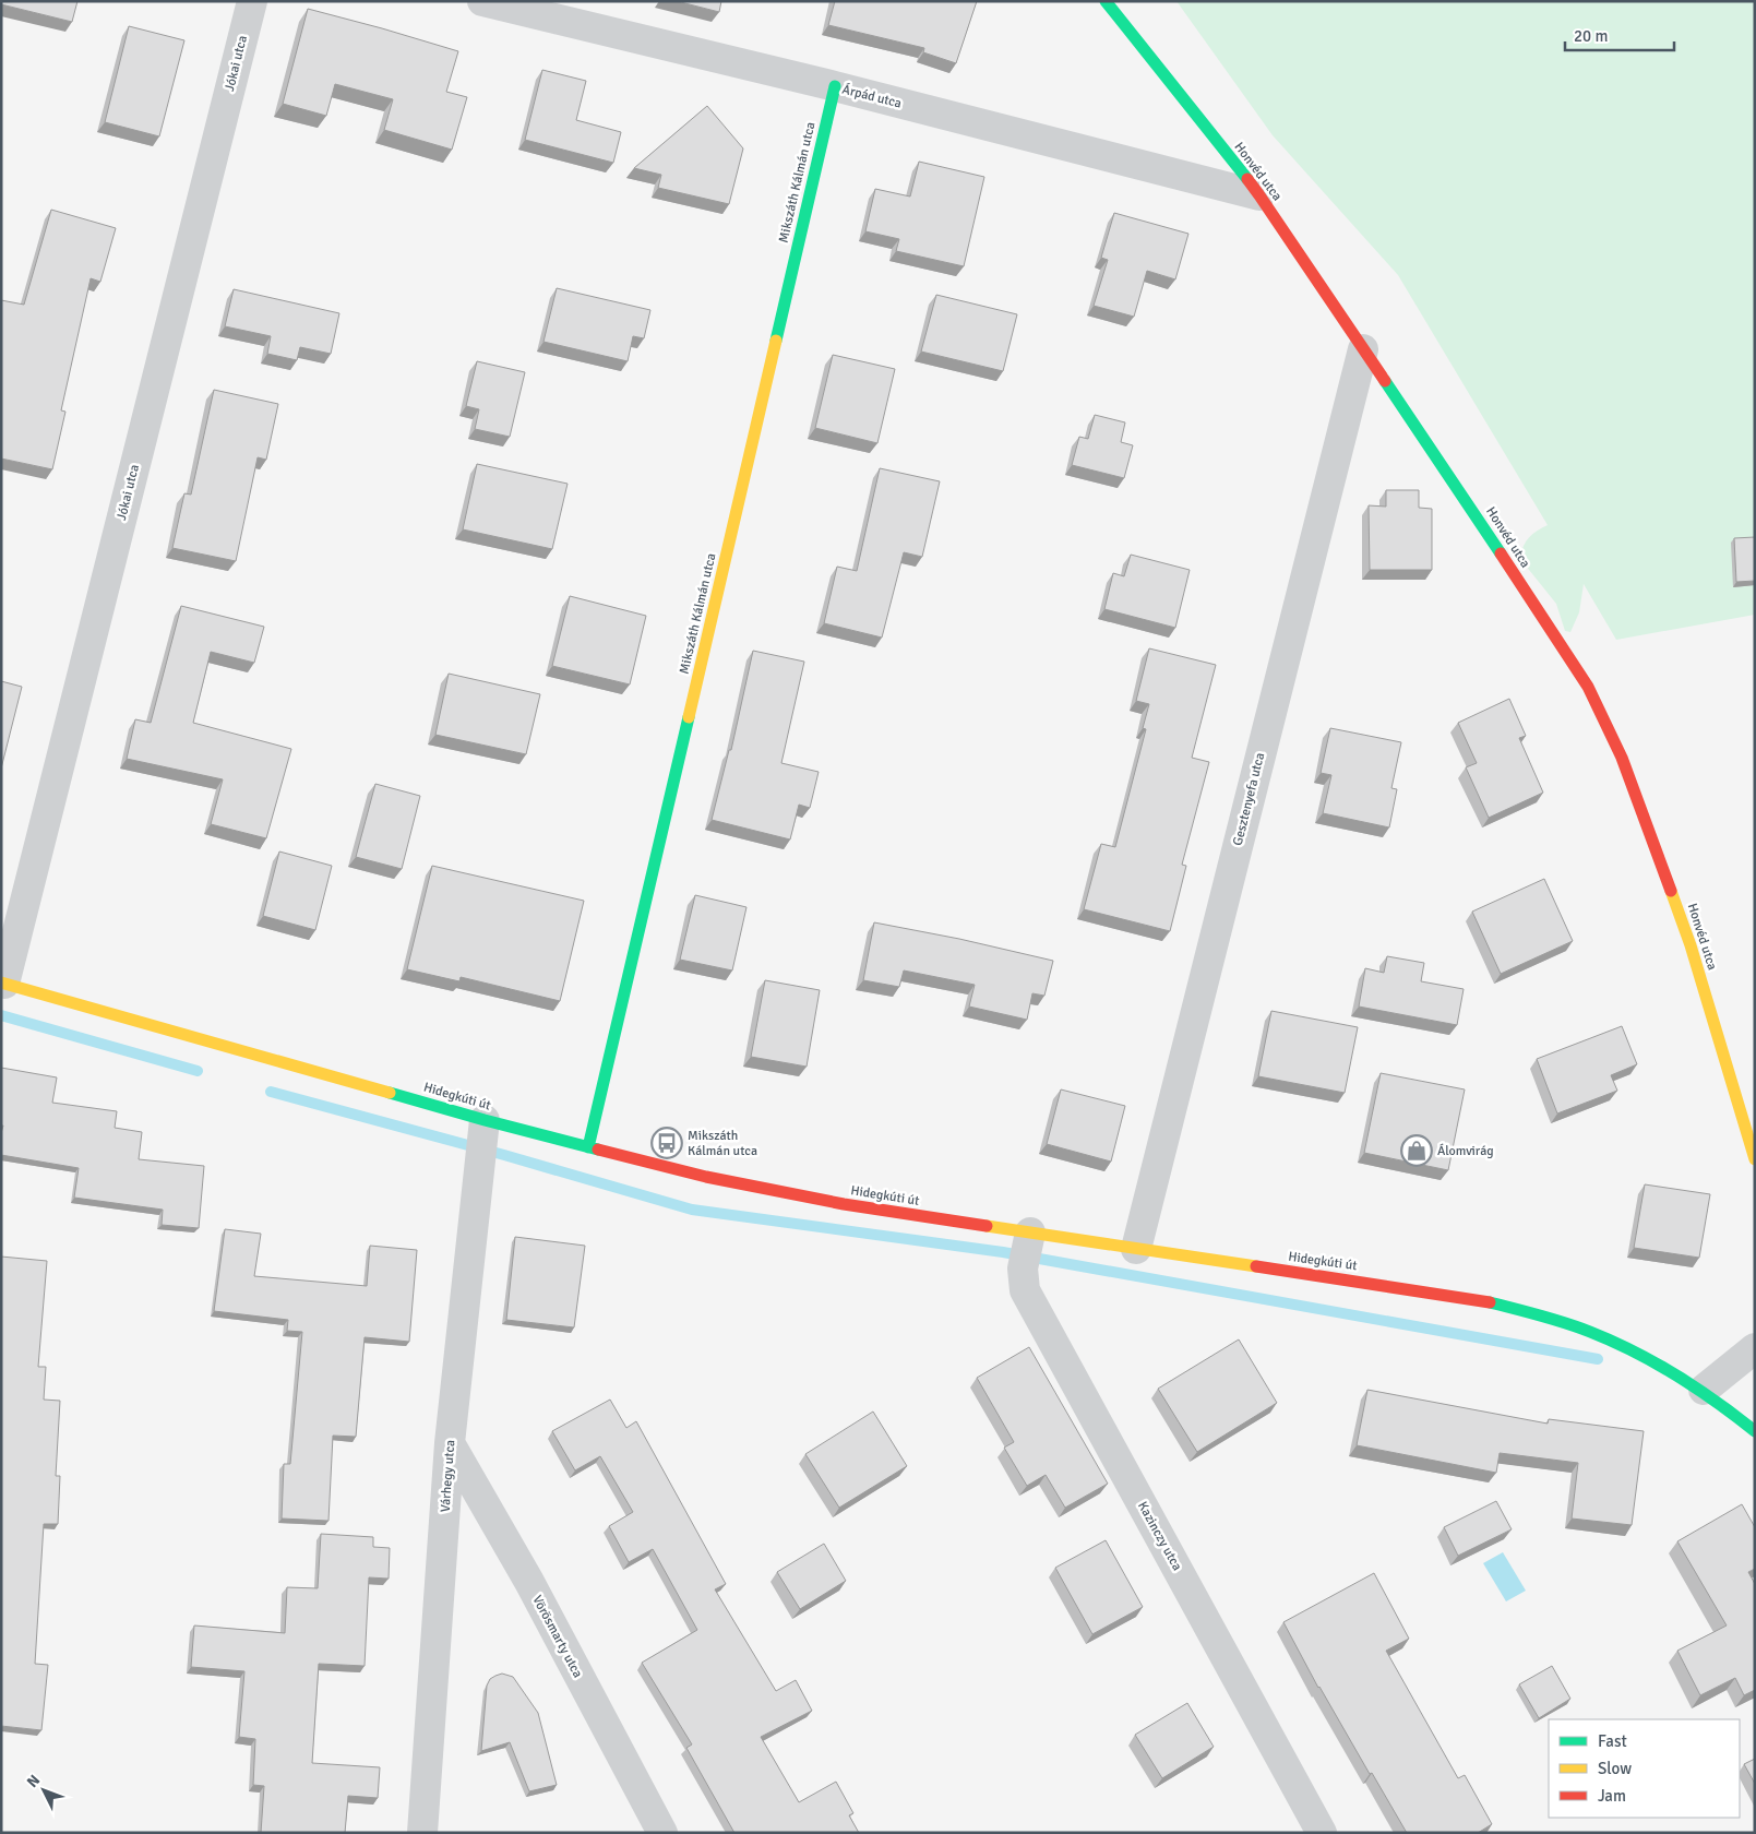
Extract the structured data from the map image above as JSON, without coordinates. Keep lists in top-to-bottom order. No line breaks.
{"streets":{"street":["Jókai utca","Árpád utca","Honvéd utca","Mikszáth Kálmán utca","Gesztenyefa utca","Hidegkúti út","Várhegy utca","Kazinczy utca","Vörösmarty utca"]},"crossings":[["Jókai utca","Hidegkúti út"],["Árpád utca","Honvéd utca"],["Árpád utca","Mikszáth Kálmán utca"],["Honvéd utca","Gesztenyefa utca"],["Mikszáth Kálmán utca","Hidegkúti út"],["Gesztenyefa utca","Hidegkúti út"],["Hidegkúti út","Várhegy utca"],["Hidegkúti út","Kazinczy utca"],["Várhegy utca","Vörösmarty utca"]],"places":{"bus stop":["Mikszáth Kálmán utca"],"shop":["Álomvirág"]},"legend":["Fast","Slow","Jam"],"scale_bar":"20 m","north":"top left"}
